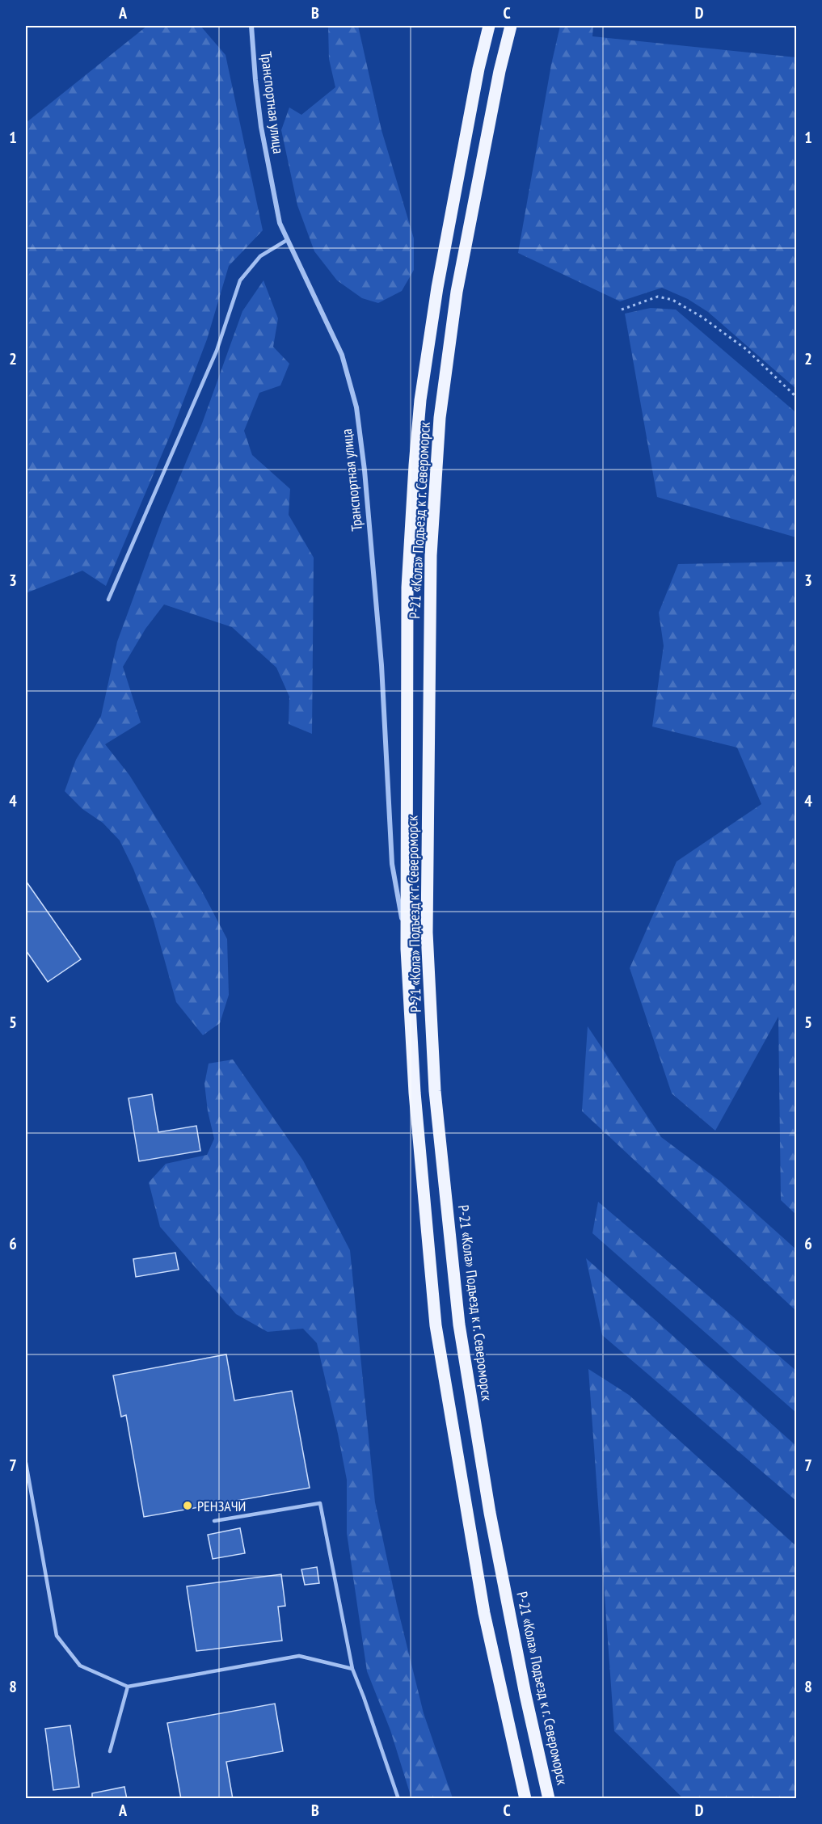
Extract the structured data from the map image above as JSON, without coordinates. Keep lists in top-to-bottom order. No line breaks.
{"streets":{"main road":["Р-21 «Кола» Подъезд к г. Североморск"],"street":["Транспортная улица"]},"crossings":[["Транспортная улица","Р-21 «Кола» Подъезд к г. Североморск"]],"places":["РЕНЗАЧИ"],"grid":{"columns":["A","B","C","D"],"rows":["1","2","3","4","5","6","7","8"]}}
